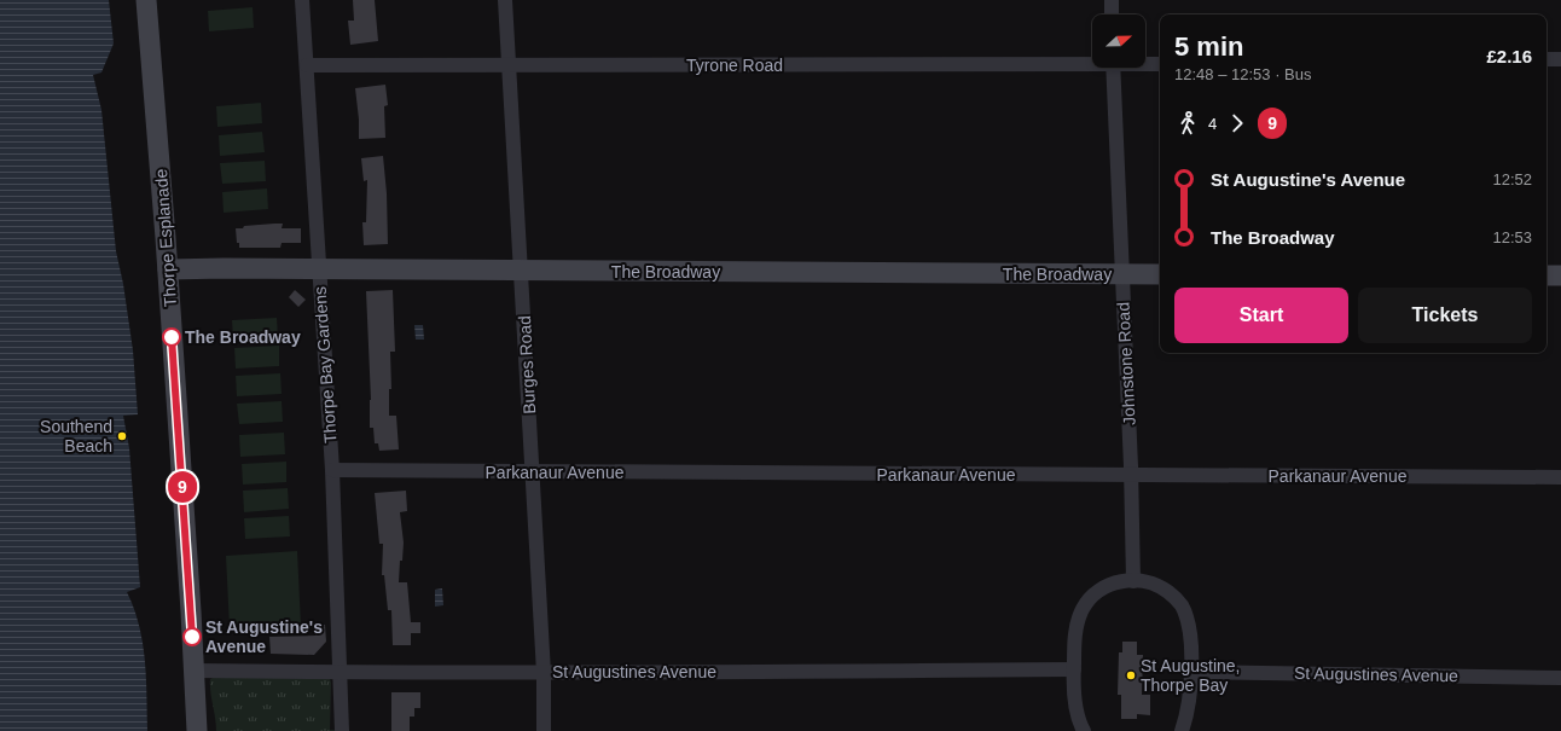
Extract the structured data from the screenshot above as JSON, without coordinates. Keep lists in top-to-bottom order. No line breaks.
{"streets":{"street":["Tyrone Road","Thorpe Esplanade","The Broadway","Johnstone Road","Thorpe Bay Gardens","Burges Road","Parkanaur Avenue","St Augustines Avenue"]},"crossings":[["Tyrone Road","Thorpe Bay Gardens"],["Tyrone Road","Burges Road"],["Thorpe Esplanade","The Broadway"],["Thorpe Esplanade","St Augustines Avenue"],["The Broadway","Johnstone Road"],["The Broadway","Thorpe Bay Gardens"],["The Broadway","Burges Road"],["Johnstone Road","Parkanaur Avenue"],["Thorpe Bay Gardens","Parkanaur Avenue"],["Thorpe Bay Gardens","St Augustines Avenue"],["Burges Road","Parkanaur Avenue"],["Burges Road","St Augustines Avenue"]],"places":["The Broadway","Southend Beach","St Augustine's Avenue","St Augustine, Thorpe Bay"],"lines":["bus line 9"],"north":"right","page":{"on_map":"9","heading":["5 min","12:48 – 12:53 · Bus","£2.16"],"legs":["4","9"],"list":[{"name":"St Augustine's Avenue","value":"12:52"},{"name":"The Broadway","value":"12:53"}],"buttons":["Start","Tickets"]}}
